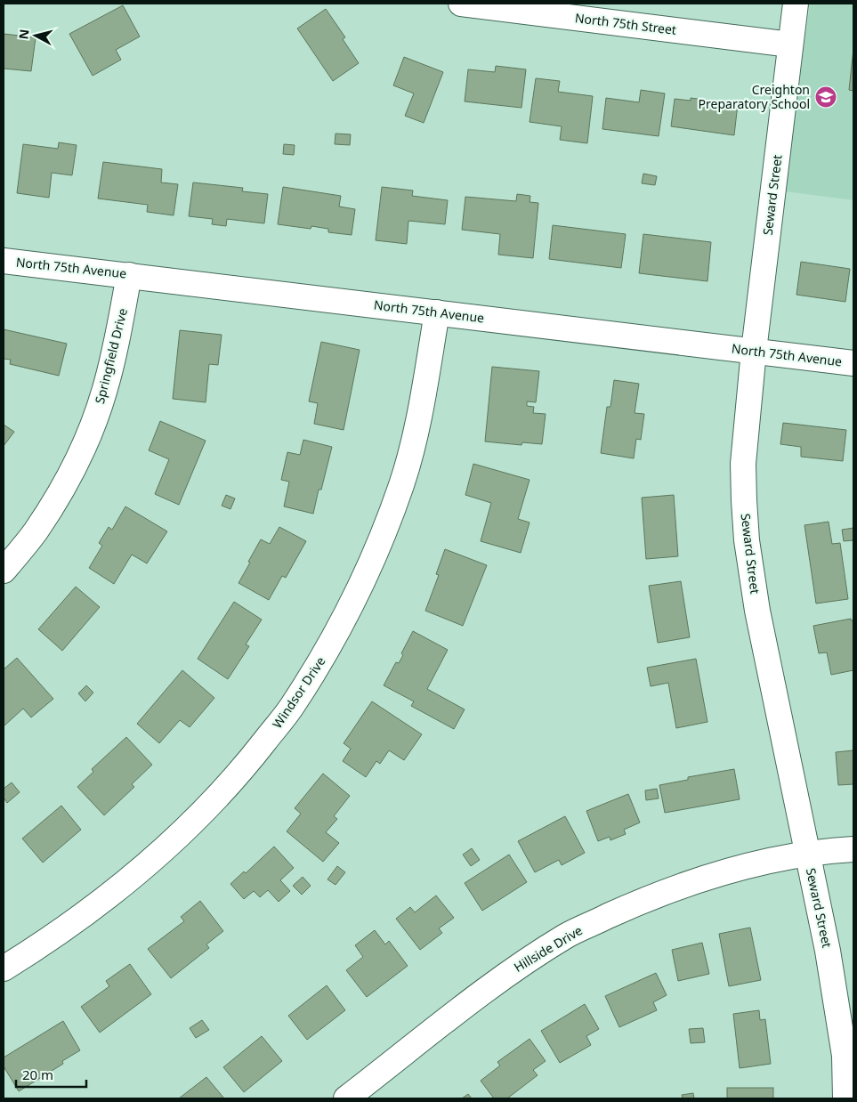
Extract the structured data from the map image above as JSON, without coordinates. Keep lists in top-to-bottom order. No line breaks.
{"streets":{"street":["North 75th Street","Seward Street","North 75th Avenue","Springfield Drive","Windsor Drive","Hillside Drive"]},"crossings":[["North 75th Street","Seward Street"],["Seward Street","North 75th Avenue"],["Seward Street","Hillside Drive"],["North 75th Avenue","Springfield Drive"],["North 75th Avenue","Windsor Drive"]],"places":{"school or university":["Creighton Preparatory School"]},"scale_bar":"20 m","north":"left"}
